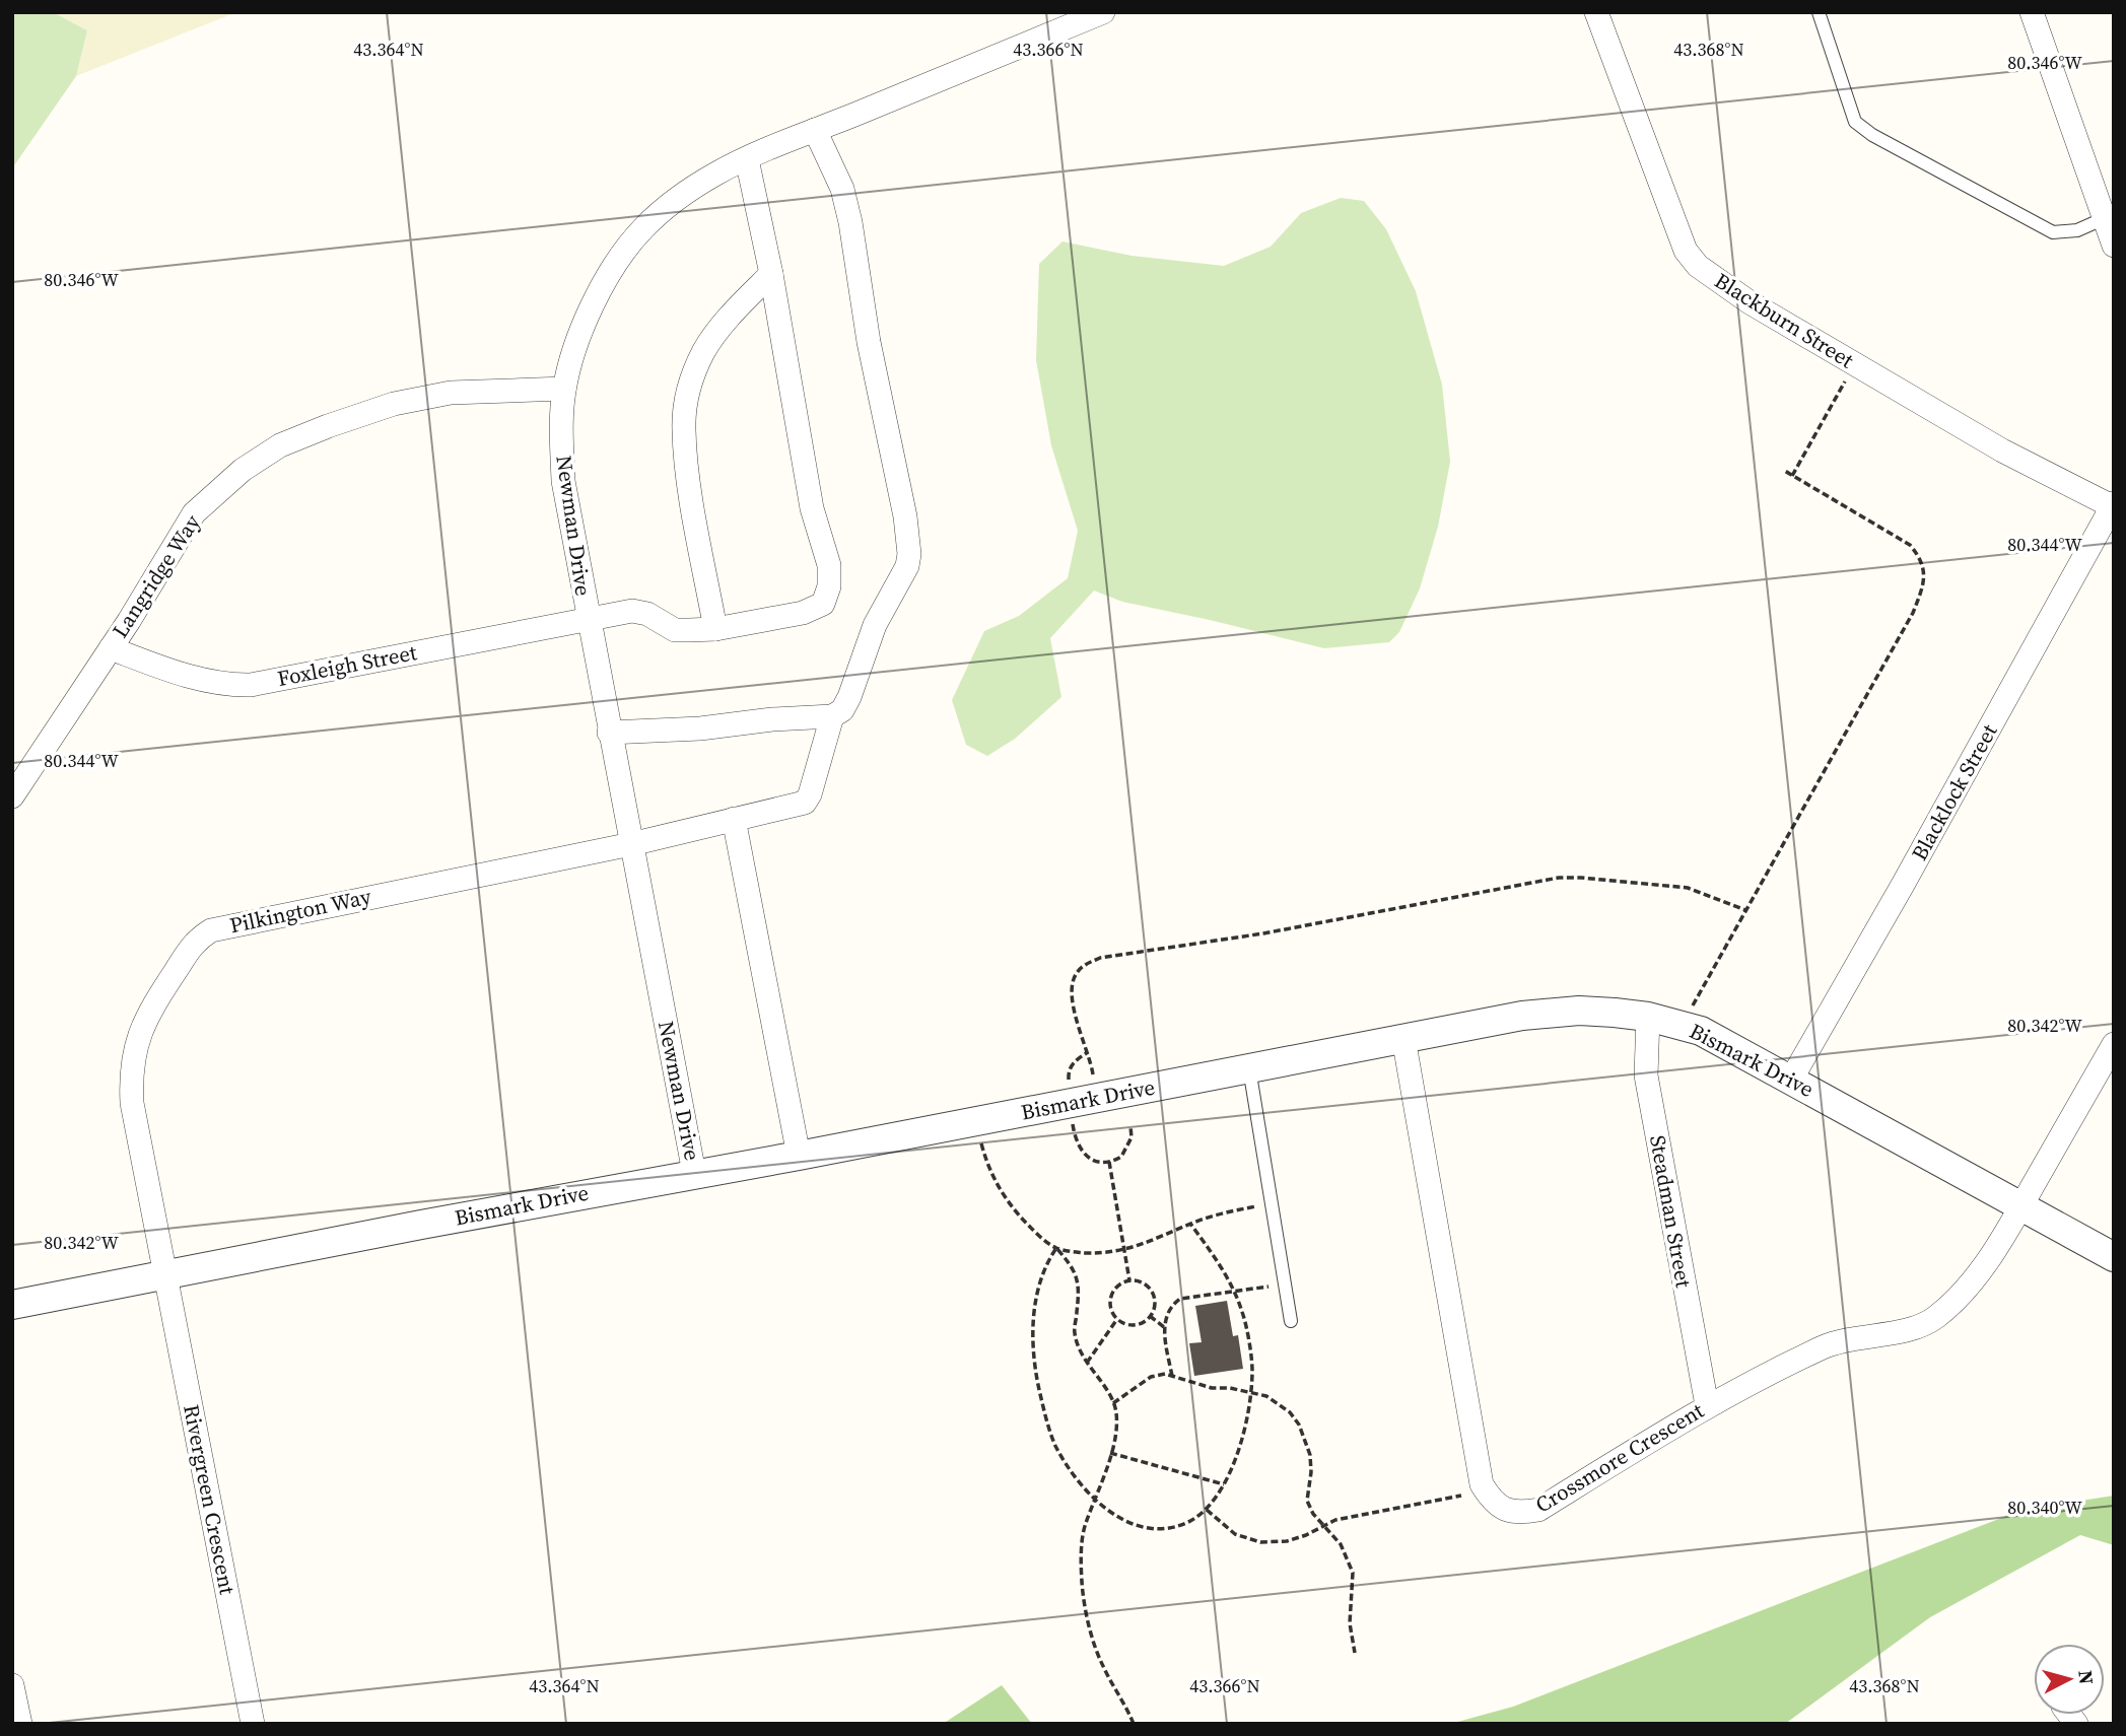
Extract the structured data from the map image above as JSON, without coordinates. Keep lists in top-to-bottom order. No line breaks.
{"streets":{"street":["Blackburn Street","Newman Drive","Langridge Way","Foxleigh Street","Blacklock Street","Pilkington Way","Bismark Drive","Steadman Street","Crossmore Crescent","Rivergreen Crescent"]},"crossings":[["Blackburn Street","Blacklock Street"],["Newman Drive","Langridge Way"],["Newman Drive","Foxleigh Street"],["Newman Drive","Pilkington Way"],["Newman Drive","Bismark Drive"],["Langridge Way","Foxleigh Street"],["Blacklock Street","Bismark Drive"],["Pilkington Way","Bismark Drive"],["Pilkington Way","Rivergreen Crescent"],["Bismark Drive","Steadman Street"],["Bismark Drive","Crossmore Crescent"],["Bismark Drive","Rivergreen Crescent"],["Steadman Street","Crossmore Crescent"]],"north":"right","coordinates":["43.364°N","43.366°N","43.368°N","80.346°W","80.344°W","80.342°W","80.340°W"]}
